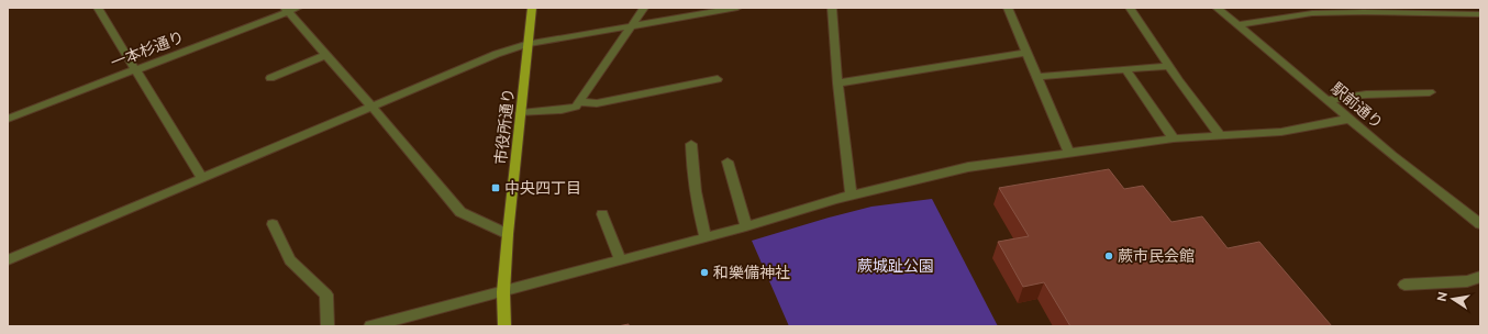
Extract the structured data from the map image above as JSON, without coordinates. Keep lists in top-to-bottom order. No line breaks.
{"streets":{"main road":["市役所通り"],"street":["一本杉通り","駅前通り"]},"parks":["蕨城趾公園"],"places":{"transit":["中央四丁目"],"other":["蕨市民会館","和樂備神社"]},"north":"left"}
